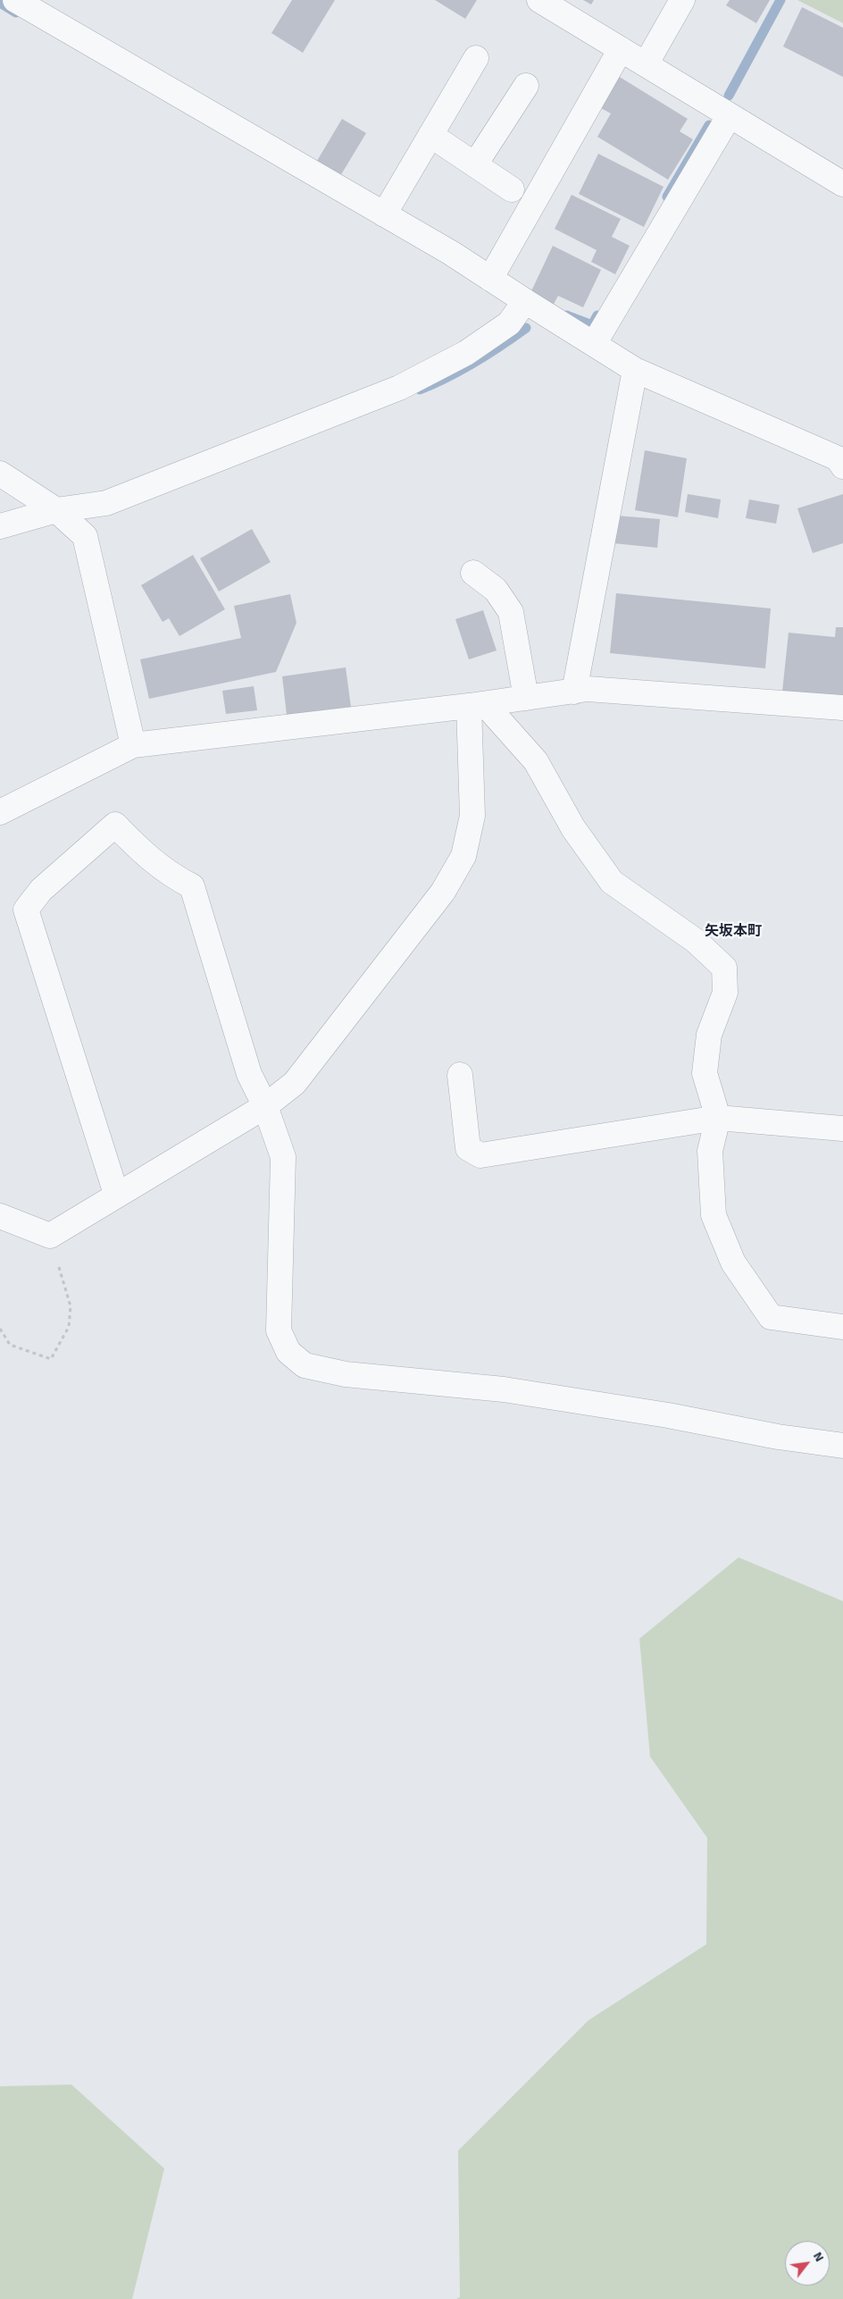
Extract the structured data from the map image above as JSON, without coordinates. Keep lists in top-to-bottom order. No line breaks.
{"districts":["矢坂本町"],"north":"top right"}
